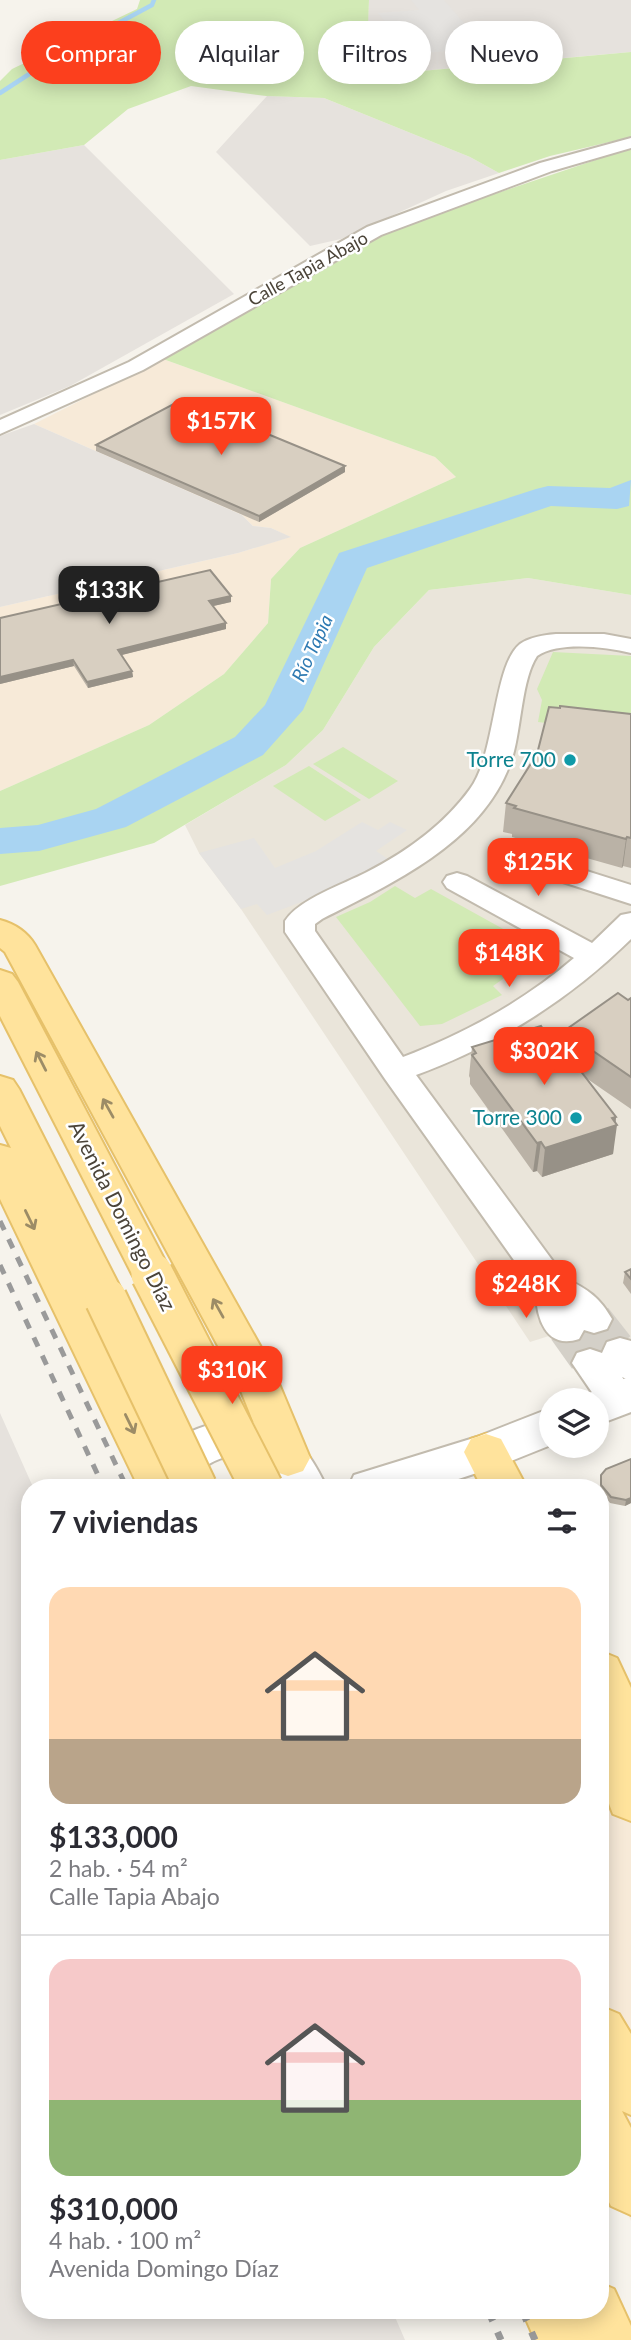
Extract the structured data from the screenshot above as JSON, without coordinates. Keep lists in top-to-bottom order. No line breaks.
{"streets":{"main road":["Avenida Domingo Díaz"],"street":["Calle Tapia Abajo"]},"water":["Río Tapia"],"places":["Torre 700","Torre 300"],"page":{"chip":["Comprar","Alquilar","Filtros","Nuevo"],"price":["$157K","$133K","$125K","$148K","$302K","$248K","$310K"],"heading":"7 viviendas","list":[{"name":"$133,000","note":"2 hab. · 54 m² · Calle Tapia Abajo"},{"name":"$310,000","note":"4 hab. · 100 m² · Avenida Domingo Díaz"}]}}
